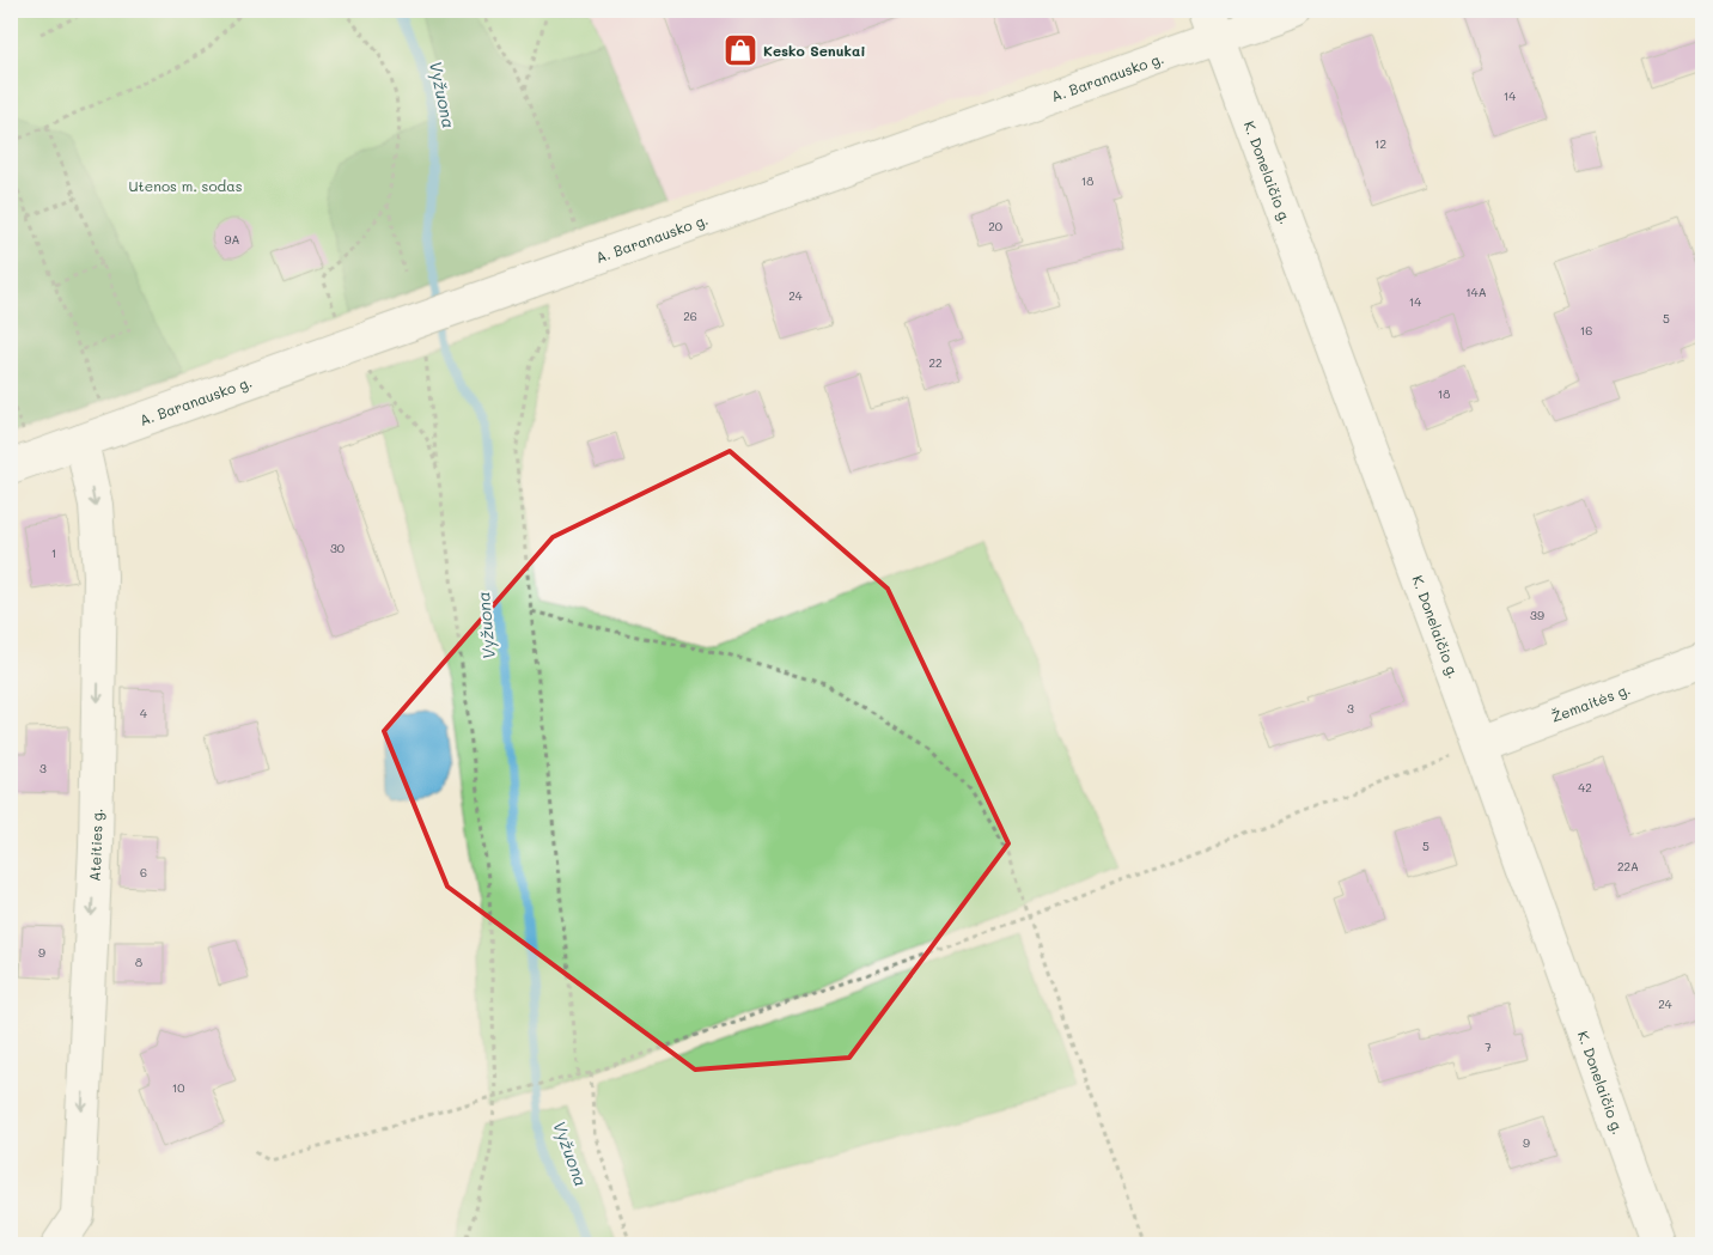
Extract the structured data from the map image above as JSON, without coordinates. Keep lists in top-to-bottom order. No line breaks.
{"streets":{"street":["A. Baranausko g.","K. Donelaičio g.","Žemaitės g.","Ateities g."]},"crossings":[["A. Baranausko g.","K. Donelaičio g."],["A. Baranausko g.","Ateities g."],["K. Donelaičio g.","Žemaitės g."]],"one_way":["Ateities g."],"water":["Vyžuona"],"parks":["Utenos m. sodas"],"places":{"shop":["Kesko Senukai"]},"house_numbers":["14","12","18","20","9A","14A","24","14","26","5","16","22","18","30","1","39","3","4","3","42","5","22A","6","9","8","24","7","10","9"]}
